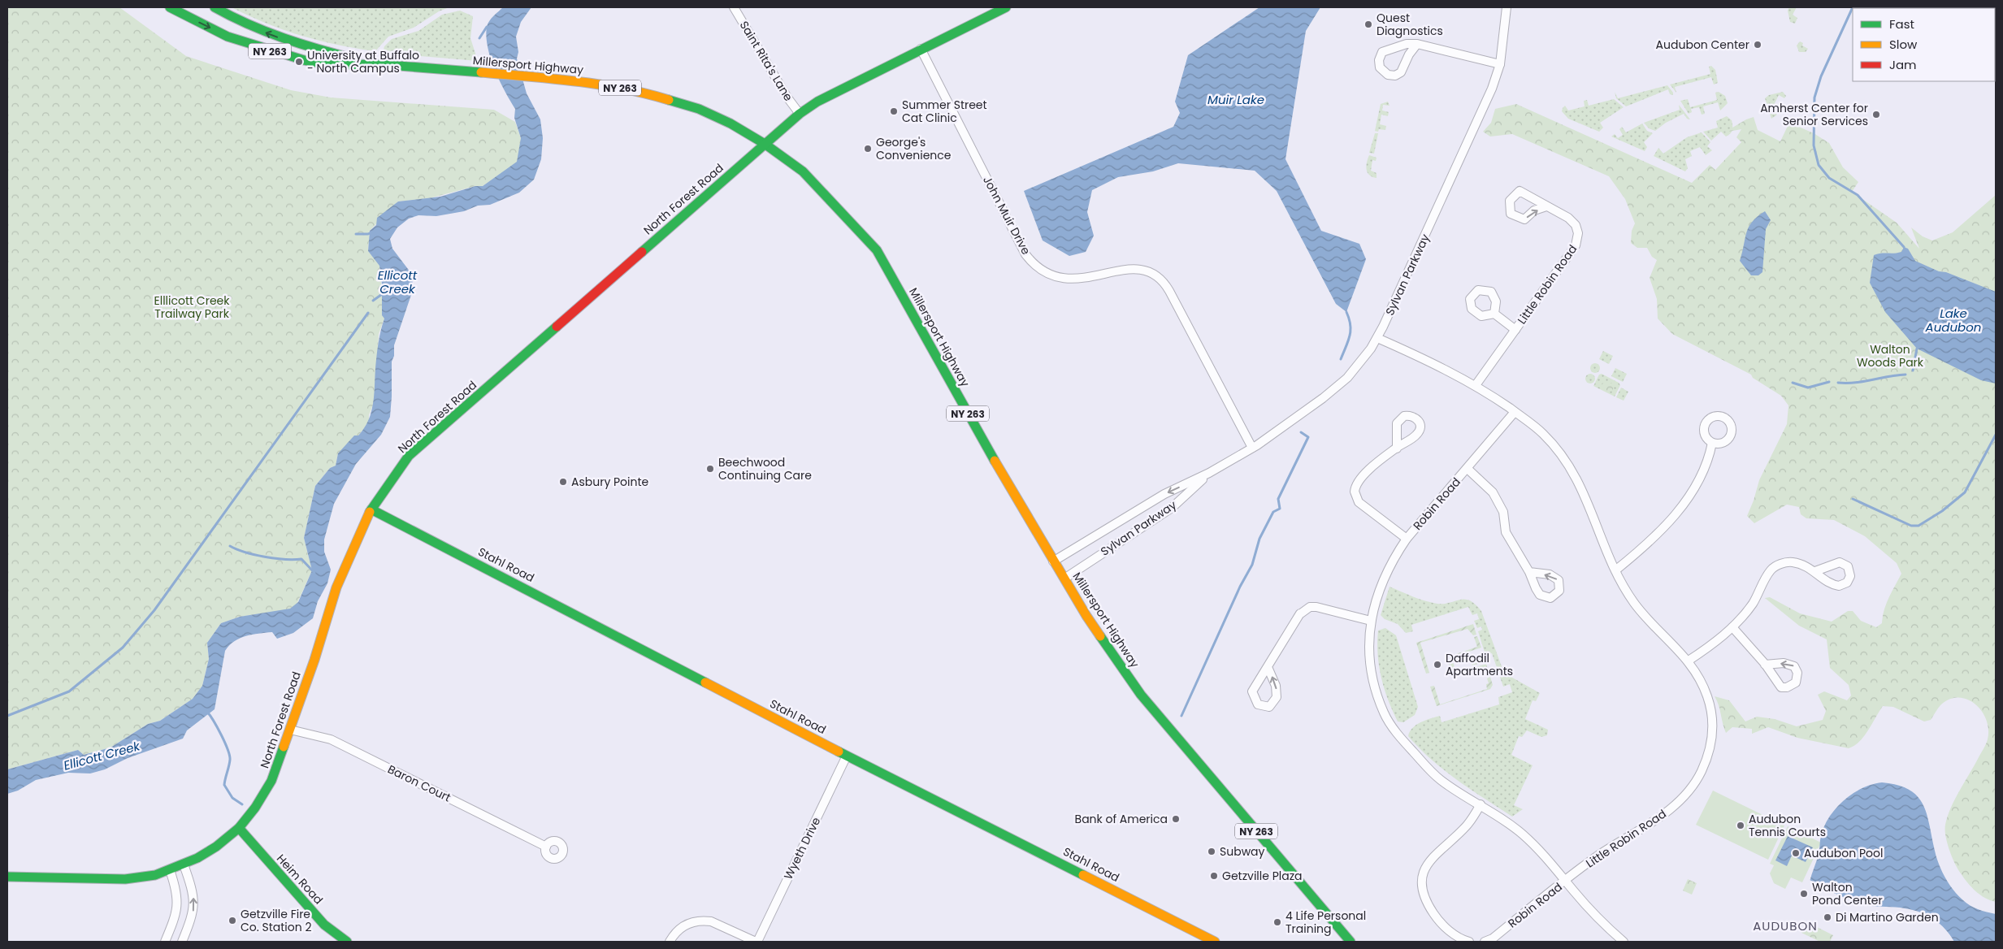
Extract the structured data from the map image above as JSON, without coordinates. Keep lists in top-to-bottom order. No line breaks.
{"streets":{"street":["NY 263","Saint Rita's Lane","Millersport Highway","North Forest Road","John Muir Drive","Sylvan Parkway","Little Robin Road","Robin Road","Stahl Road","Baron Court","Wyeth Drive","Heim Road"]},"crossings":[["Saint Rita's Lane","North Forest Road"],["Millersport Highway","North Forest Road"],["Millersport Highway","Sylvan Parkway"],["North Forest Road","John Muir Drive"],["North Forest Road","Stahl Road"],["North Forest Road","Baron Court"],["North Forest Road","Heim Road"],["John Muir Drive","Sylvan Parkway"],["Sylvan Parkway","Little Robin Road"],["Little Robin Road","Robin Road"],["Stahl Road","Wyeth Drive"]],"districts":["AUDUBON"],"water":["Muir Lake","Ellicott Creek","Lake Audubon"],"parks":["Elllicott Creek Trailway Park","Walton Woods Park"],"places":["Quest Diagnostics","Audubon Center","University at Buffalo - North Campus","Summer Street Cat Clinic","Amherst Center for Senior Services","George's Convenience","Beechwood Continuing Care","Asbury Pointe","Daffodil Apartments","Bank of America","Audubon Tennis Courts","Subway","Audubon Pool","Getzville Plaza","Walton Pond Center","Di Martino Garden","Getzville Fire Co. Station 2","4 Life Personal Training"],"legend":["Fast","Slow","Jam"]}
